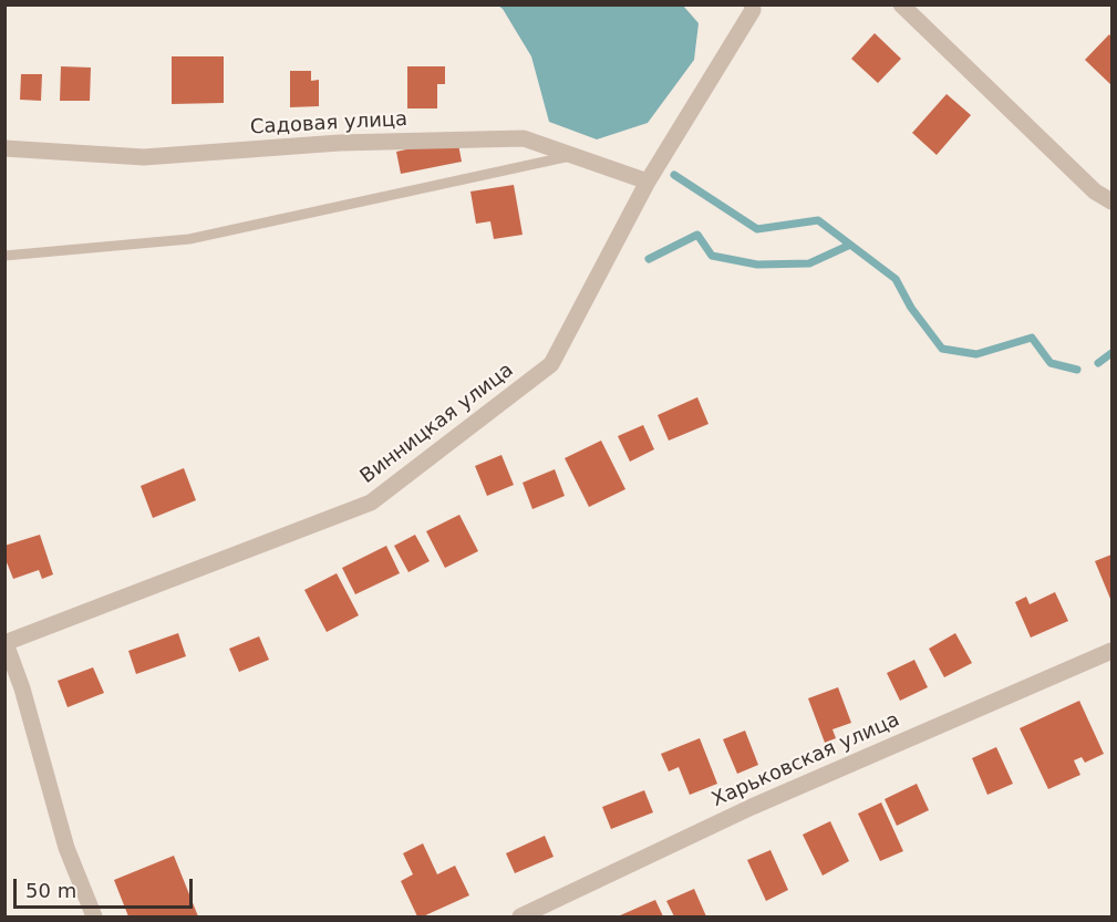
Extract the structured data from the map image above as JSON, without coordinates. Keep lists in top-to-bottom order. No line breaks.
{"streets":{"street":["Садовая улица","Винницкая улица","Харьковская улица"]},"crossings":[["Садовая улица","Винницкая улица"]],"scale_bar":"50 m"}
